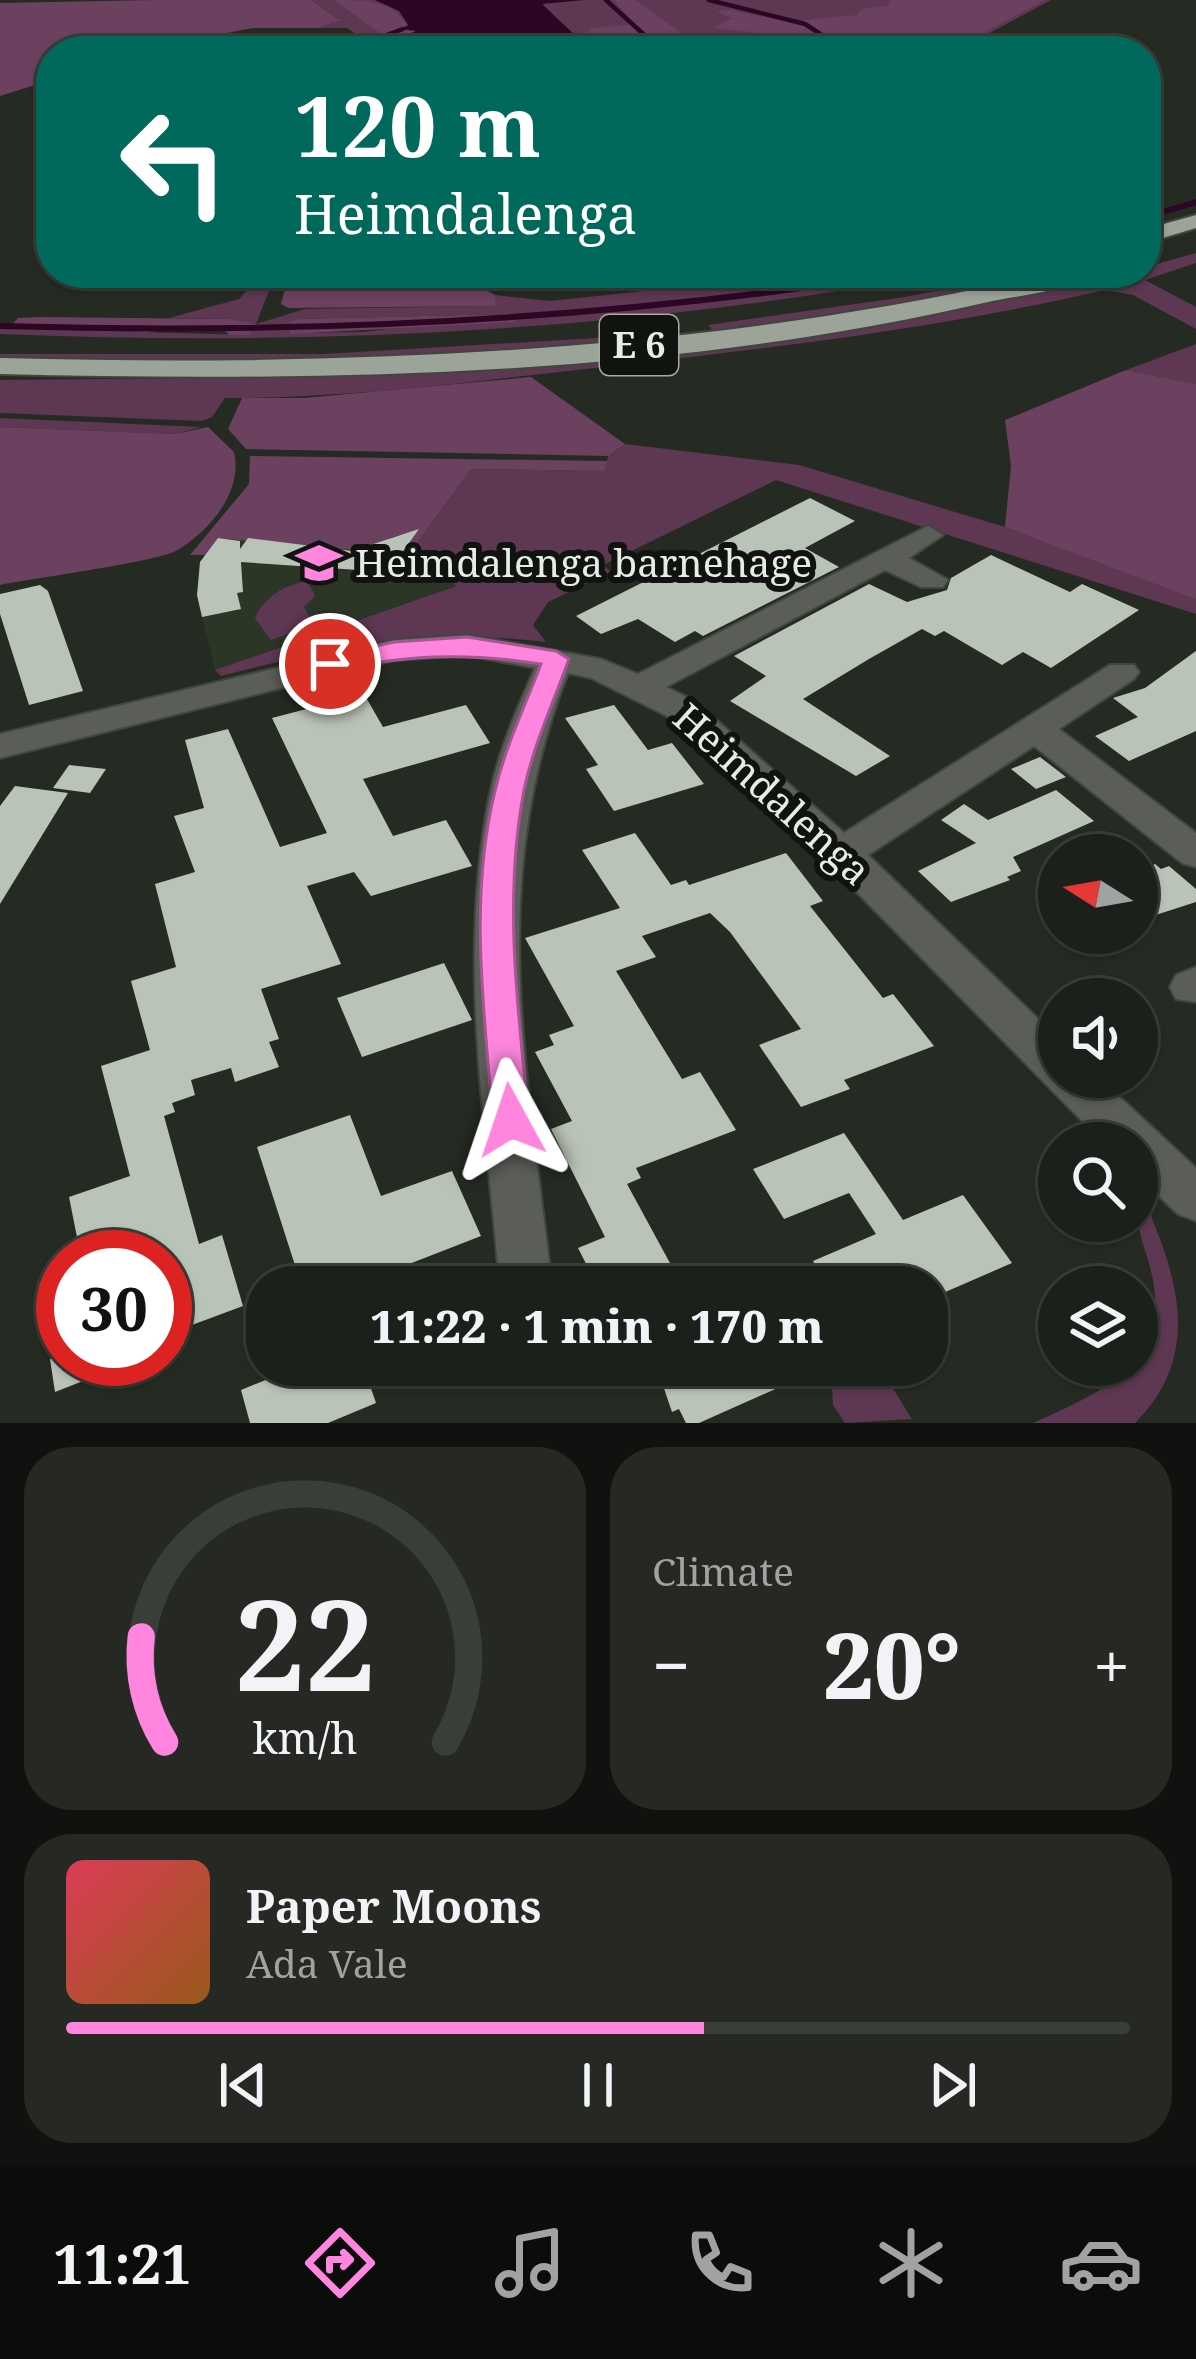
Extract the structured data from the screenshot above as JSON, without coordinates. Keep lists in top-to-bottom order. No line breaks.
{"streets":{"highway":["E 6"],"street":["Heimdalenga"]},"places":{"school or university":["Heimdalenga barnehage"]},"north":"left","page":{"turn":["120 m","Heimdalenga"],"limit":"30","trip":"11:22 · 1 min · 170 m","tile":"Climate","heat":["−","20°","+"],"song":["Paper Moons","Ada Vale"],"tabs":"11:21","gauge":["22","km/h"]}}
